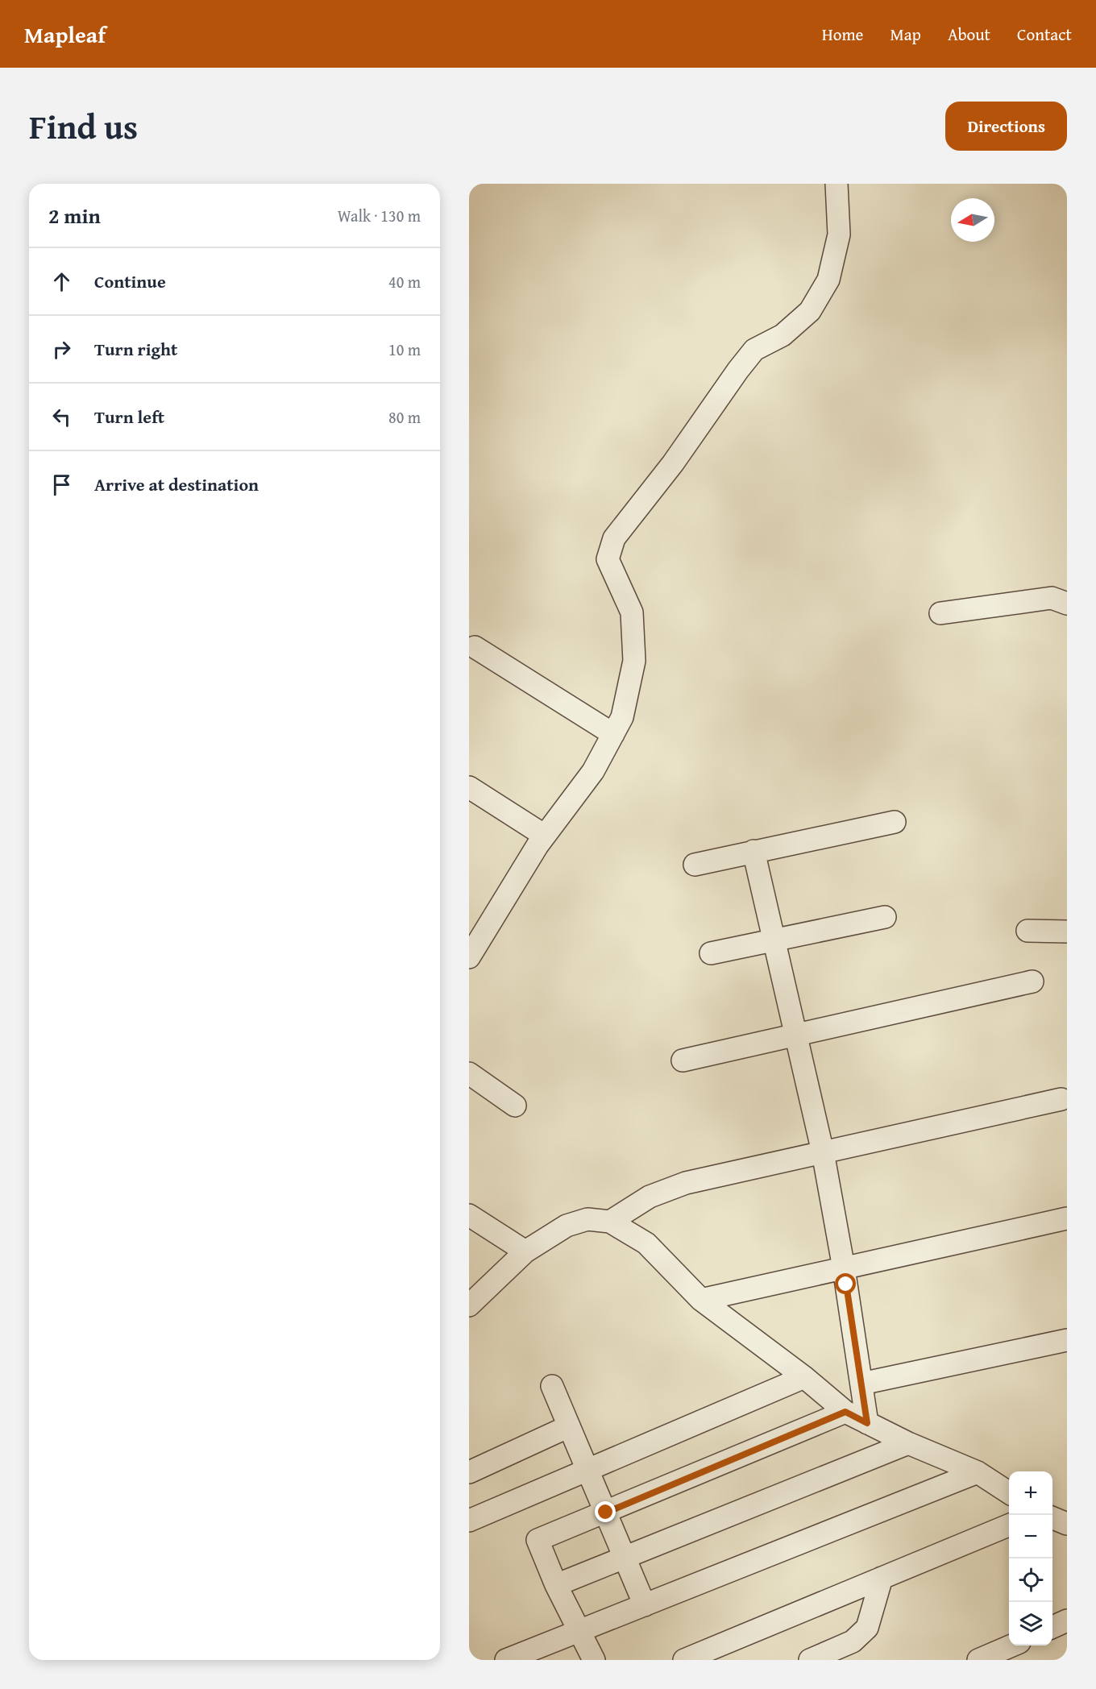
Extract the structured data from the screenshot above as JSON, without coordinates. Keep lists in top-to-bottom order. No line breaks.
{"north":"left","page":{"header":"Mapleaf","nav":["Home","Map","About","Contact"],"title":"Find us","buttons":"Directions","heading":["2 min","Walk · 130 m"],"list":[["Continue","40 m"],["Turn right","10 m"],["Turn left","80 m"],"Arrive at destination"],"map_buttons":["+","−"]}}
